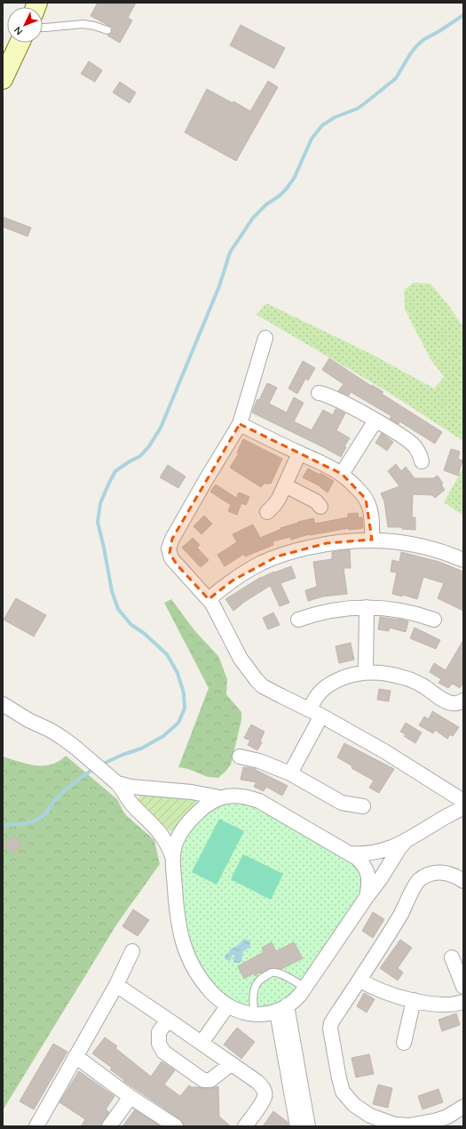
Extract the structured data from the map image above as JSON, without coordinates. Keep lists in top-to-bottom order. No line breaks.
{"north":"bottom left"}
